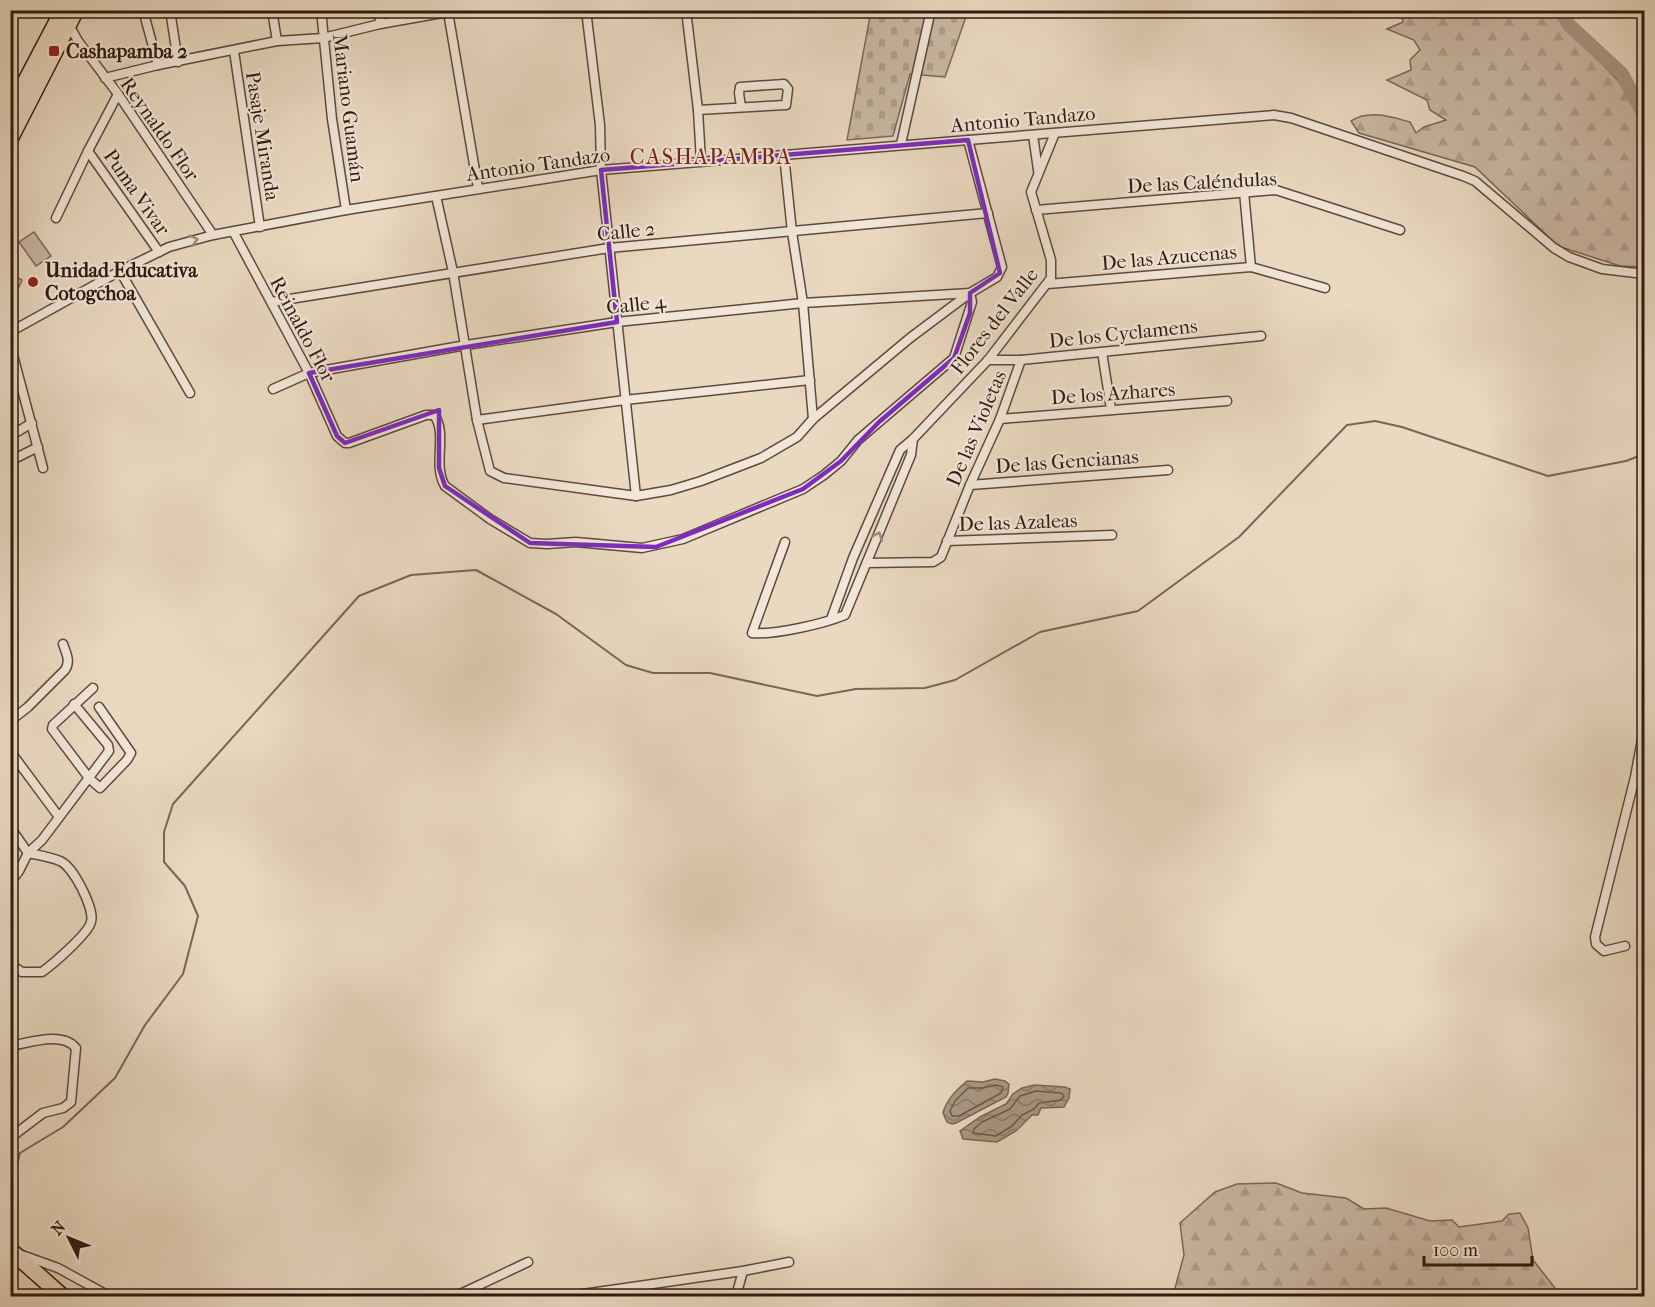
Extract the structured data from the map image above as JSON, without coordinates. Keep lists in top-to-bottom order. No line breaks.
{"streets":{"street":["Mariano Guamán","Antonio Tandazo","Reynaldo Flor","Pasaje Miranda","De las Caléndulas","Puma Vivar","Calle 2","De las Azucenas","Calle 4","Flores del Valle","Reinaldo Flor","De los Cyclamens","De los Azhares","De las Violetas","De las Gencianas","De las Azaleas"]},"crossings":[["Mariano Guamán","Antonio Tandazo"],["Antonio Tandazo","Reynaldo Flor"],["Antonio Tandazo","Pasaje Miranda"],["Antonio Tandazo","Puma Vivar"],["Antonio Tandazo","Flores del Valle"],["Antonio Tandazo","Reinaldo Flor"],["De las Caléndulas","Flores del Valle"],["Calle 2","Reinaldo Flor"],["De las Azucenas","Flores del Valle"],["Calle 4","Reinaldo Flor"],["Flores del Valle","De los Cyclamens"],["Flores del Valle","De las Azaleas"],["De los Cyclamens","De las Violetas"],["De los Azhares","De las Violetas"],["De las Violetas","De las Gencianas"],["De las Violetas","De las Azaleas"]],"districts":["CASHAPAMBA"],"places":{"transit":["Cashapamba 2"],"other":["Unidad Educativa Cotogchoa"]},"scale_bar":"100 m","north":"top left"}
